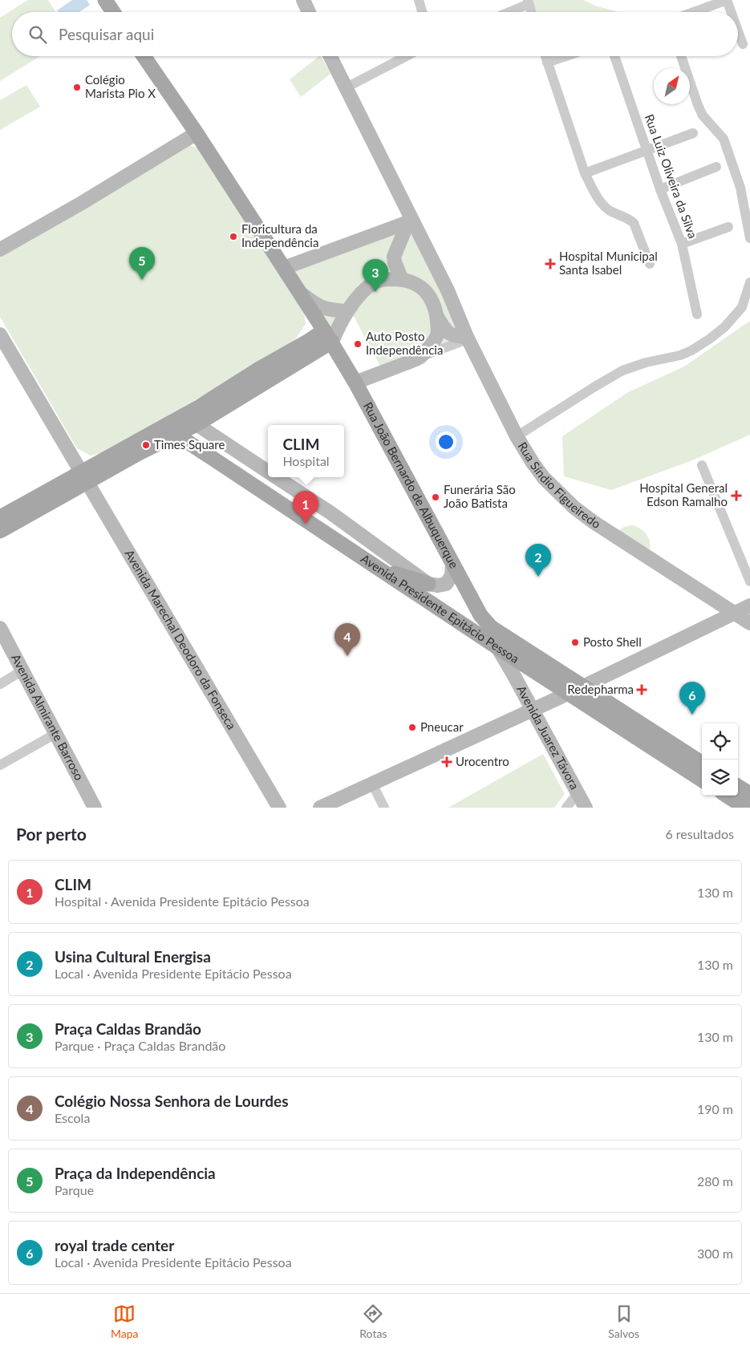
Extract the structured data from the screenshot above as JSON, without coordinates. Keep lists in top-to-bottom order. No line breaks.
{"streets":{"main road":["Rua João Bernardo de Albuquerque","Avenida Presidente Epitácio Pessoa"],"street":["Rua Luiz Oliveira da Silva","Rua Síndio Figueiredo","Avenida Marechal Deodoro da Fonseca","Avenida Almirante Barroso","Avenida Juarez Távora"]},"crossings":[["Rua João Bernardo de Albuquerque","Avenida Presidente Epitácio Pessoa"],["Avenida Presidente Epitácio Pessoa","Avenida Juarez Távora"]],"places":{"other":["Colégio Marista Pio X","Floricultura da Independência","Auto Posto Independência","Times Square","Funerária São João Batista","Posto Shell","Pneucar"],"health":["Hospital Municipal Santa Isabel","Hospital General Edson Ramalho","Redepharma","Urocentro"]},"north":"top right","page":{"search":"Pesquisar aqui","pins":["5","3","1","2","4","6"],"popup":["CLIM","Hospital"],"heading":["Por perto","6 resultados"],"list":[{"mark":"1","name":"CLIM","note":"Hospital · Avenida Presidente Epitácio Pessoa","value":"130 m"},{"mark":"2","name":"Usina Cultural Energisa","note":"Local · Avenida Presidente Epitácio Pessoa","value":"130 m"},{"mark":"3","name":"Praça Caldas Brandão","note":"Parque · Praça Caldas Brandão","value":"130 m"},{"mark":"4","name":"Colégio Nossa Senhora de Lourdes","note":"Escola","value":"190 m"},{"mark":"5","name":"Praça da Independência","note":"Parque","value":"280 m"},{"mark":"6","name":"royal trade center","note":"Local · Avenida Presidente Epitácio Pessoa","value":"300 m"}],"nav":["Mapa","Rotas","Salvos"]}}
